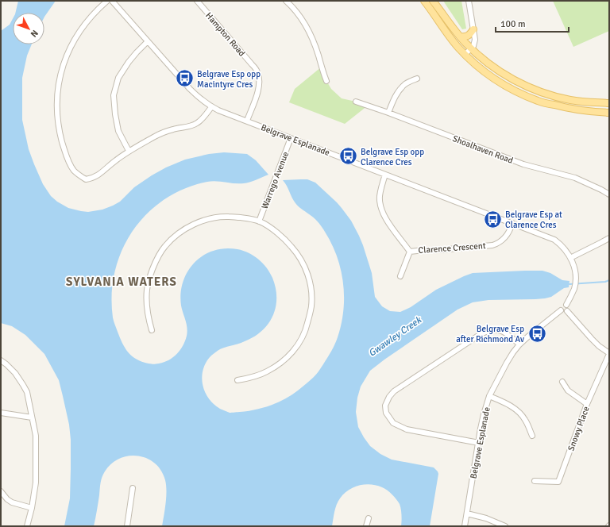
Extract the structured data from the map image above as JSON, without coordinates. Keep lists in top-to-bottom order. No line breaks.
{"streets":{"street":["Hampton Road","Belgrave Esplanade","Shoalhaven Road","Warrego Avenue","Clarence Crescent","Snowy Place"]},"crossings":[["Hampton Road","Belgrave Esplanade"],["Belgrave Esplanade","Warrego Avenue"],["Belgrave Esplanade","Clarence Crescent"]],"districts":["SYLVANIA WATERS"],"water":["Gwawley Creek"],"places":{"bus stop":["Belgrave Esp opp Macintyre Cres","Belgrave Esp opp Clarence Cres","Belgrave Esp at Clarence Cres","Belgrave Esp after Richmond Av"]},"scale_bar":"100 m","north":"bottom right"}
